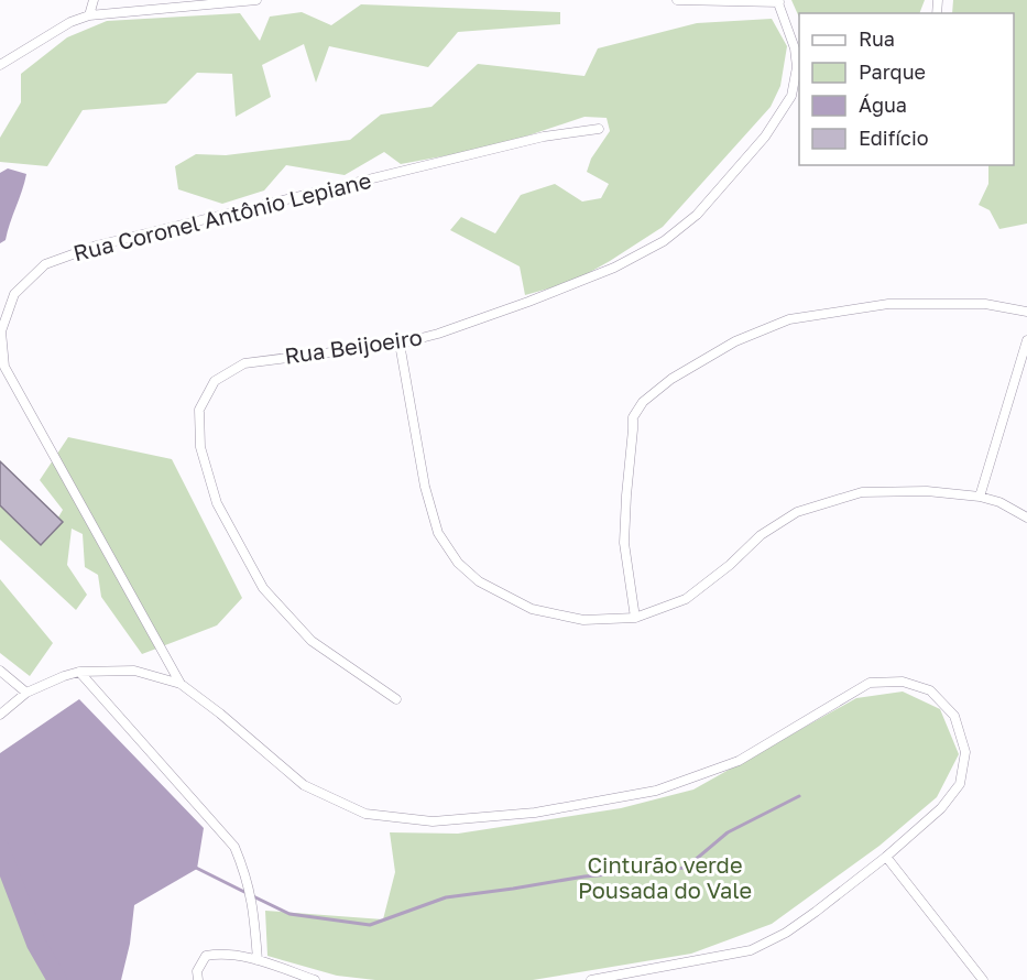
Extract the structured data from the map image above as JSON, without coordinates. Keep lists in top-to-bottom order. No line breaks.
{"streets":{"street":["Rua Coronel Antônio Lepiane","Rua Beijoeiro"]},"parks":["Cinturão verde Pousada do Vale"],"legend":["Rua","Parque","Água","Edifício"]}
